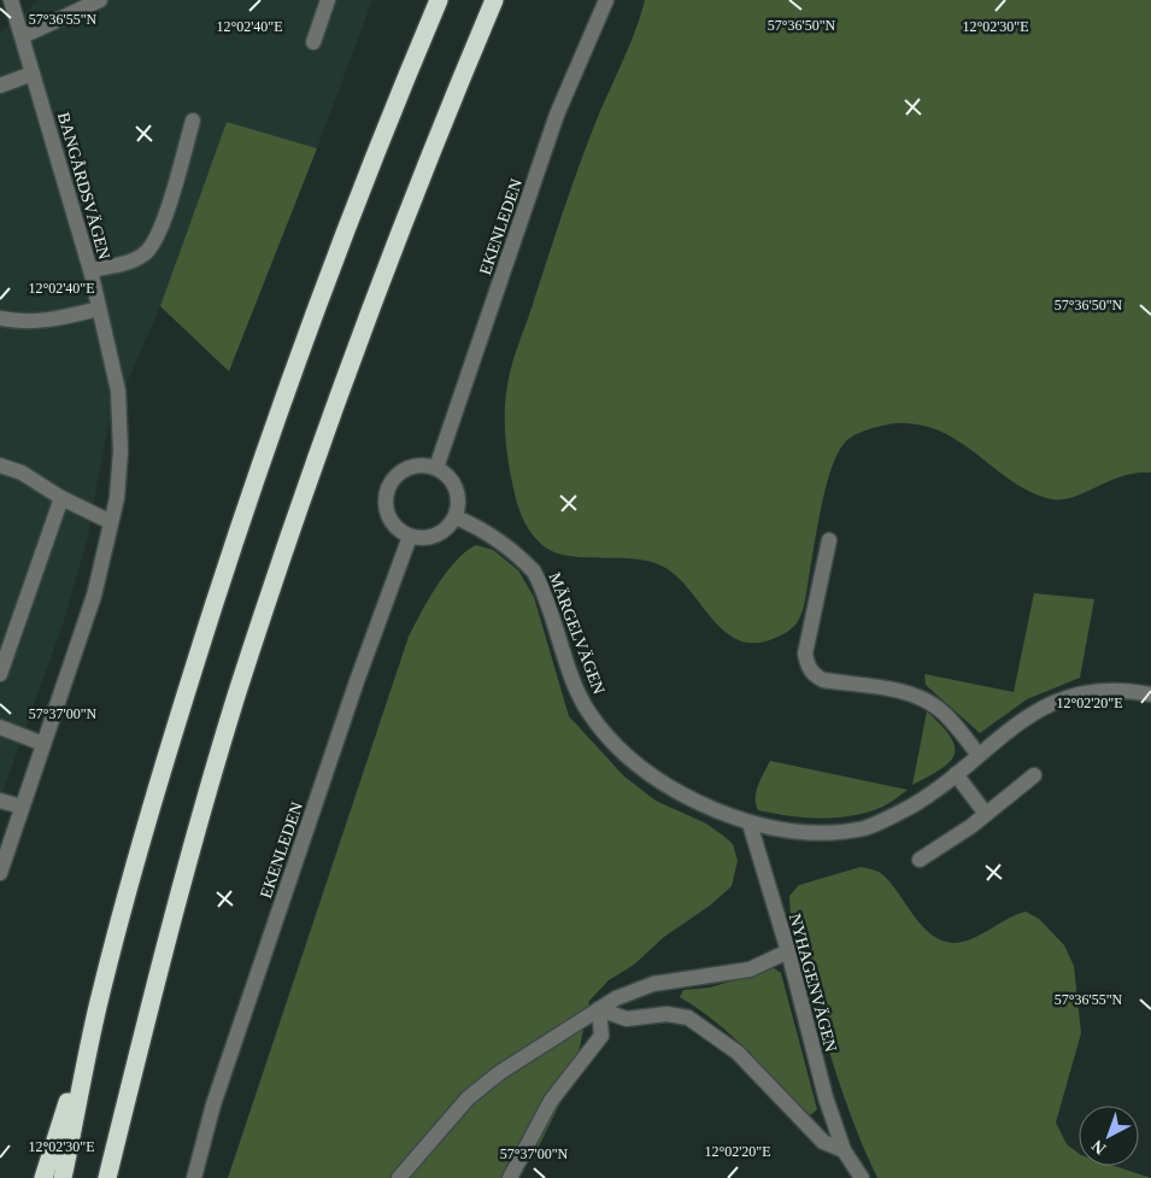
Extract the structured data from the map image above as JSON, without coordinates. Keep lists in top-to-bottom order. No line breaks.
{"streets":{"street":["BANGÅRDSVÄGEN","EKENLEDEN","MÄRGELVÄGEN","NYHAGENVÄGEN"]},"crossings":[["EKENLEDEN","MÄRGELVÄGEN"],["MÄRGELVÄGEN","NYHAGENVÄGEN"]],"north":"bottom left","coordinates":["57°36'55\"N","57°36'50\"N","12°02'40\"E","12°02'30\"E","12°02'20\"E","57°37'00\"N"]}
